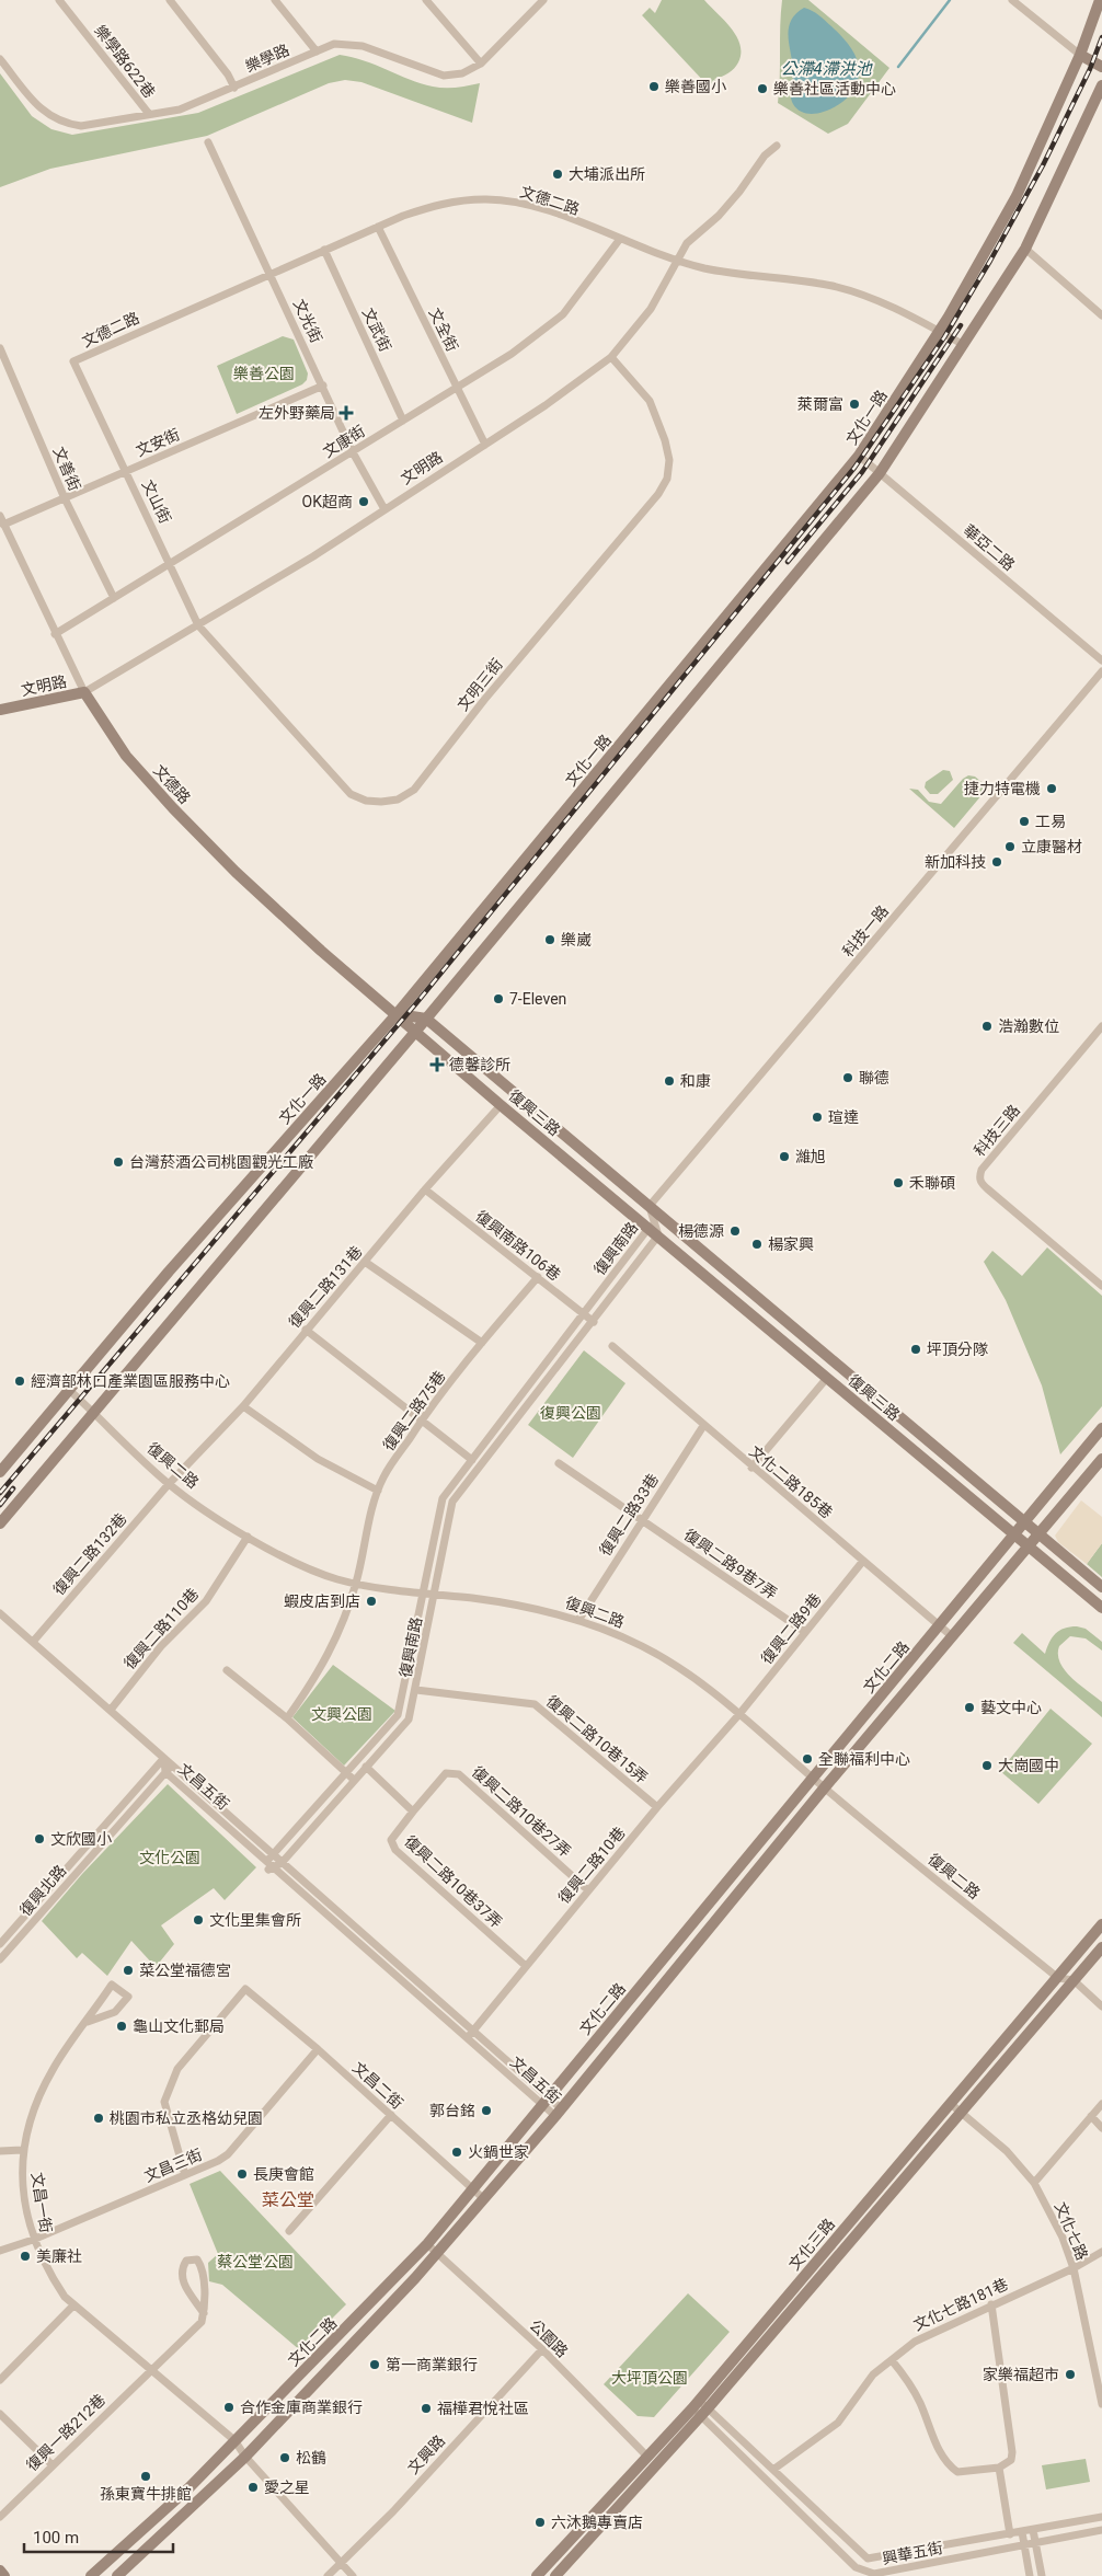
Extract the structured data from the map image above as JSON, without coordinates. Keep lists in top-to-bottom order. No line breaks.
{"streets":{"street":["樂學路","樂學路622巷","文德二路","文光街","文武街","文全街","文化一路","文康街","文安街","文明路","文善街","文山街","華亞二路","文明三街","文德路","科技一路","復興三路","科技三路","復興南路106巷","復興南路","復興二路131巷","復興二路75巷","復興二路","文化二路185巷","復興二路33巷","復興二路132巷","復興二路9巷7弄","復興二路110巷","復興二路9巷","文化二路","復興二路10巷15弄","文昌五街","復興二路10巷27弄","復興二路10巷","復興二路10巷37弄","復興北路","文昌二街","文昌三街","文昌一街","文化七路","文化三路","文化七路181巷","公園路","復興一路212巷","文興路","興華五街"]},"crossings":[["樂學路","樂學路622巷"],["文德二路","文光街"],["文德二路","文武街"],["文德二路","文全街"],["文德二路","文化一路"],["文德二路","文康街"],["文德二路","文明路"],["文德二路","文山街"],["文光街","文康街"],["文光街","文安街"],["文光街","文明路"],["文武街","文康街"],["文全街","文康街"],["文全街","文明路"],["文化一路","華亞二路"],["文化一路","文德路"],["文化一路","復興三路"],["文化一路","復興二路"],["文康街","文善街"],["文康街","文山街"],["文康街","文德路"],["文安街","文善街"],["文安街","文山街"],["文安街","文德路"],["文明路","文山街"],["文明路","文明三街"],["文明路","文德路"],["文山街","文明三街"],["文德路","復興三路"],["科技一路","復興三路"],["科技一路","復興南路"],["復興三路","復興南路"],["復興三路","復興二路131巷"],["復興三路","文化二路"],["復興南路106巷","復興南路"],["復興南路106巷","復興二路131巷"],["復興南路106巷","復興二路75巷"],["復興南路","復興二路"],["復興南路","復興二路10巷15弄"],["復興南路","文昌五街"],["復興南路","復興二路10巷37弄"],["復興二路131巷","復興二路"],["復興二路131巷","復興二路132巷"],["復興二路75巷","復興二路"],["復興二路","復興二路33巷"],["復興二路","復興二路132巷"],["復興二路","復興二路110巷"],["復興二路","復興二路9巷"],["復興二路","文化二路"],["復興二路","復興二路10巷"],["復興二路","文化三路"],["文化二路185巷","復興二路33巷"],["文化二路185巷","復興二路9巷"],["文化二路185巷","文化二路"],["復興二路33巷","復興二路9巷7弄"],["復興二路9巷7弄","復興二路9巷"],["復興二路9巷","復興二路10巷"],["文化二路","文昌五街"],["文化二路","文昌二街"],["文化二路","文昌一街"],["文化二路","公園路"],["復興二路10巷15弄","復興二路10巷"],["文昌五街","復興二路10巷"],["文昌五街","復興北路"],["復興二路10巷27弄","復興二路10巷"],["復興二路10巷27弄","復興二路10巷37弄"],["復興二路10巷","復興二路10巷37弄"],["文昌二街","文昌三街"],["文昌三街","文昌一街"],["文昌一街","復興一路212巷"],["文昌一街","文興路"],["文化七路","文化三路"],["文化七路","文化七路181巷"],["文化三路","公園路"],["文化三路","興華五街"],["文化七路181巷","興華五街"],["公園路","文興路"]],"districts":["菜公堂"],"water":["公滯4滯洪池"],"parks":["樂善公園","復興公園","文興公園","文化公園","蔡公堂公園","大坪頂公園"],"places":{"other":["樂善國小","樂善社區活動中心","大埔派出所","萊爾富","OK超商","捷力特電機","工易","立康醫材","新加科技","樂崴","7-Eleven","浩瀚數位","聯德","和康","瑄達","濰旭","台灣菸酒公司桃園觀光工廠","禾聯碩","楊德源","楊家興","坪頂分隊","經濟部林口產業園區服務中心","蝦皮店到店","藝文中心","全聯福利中心","大崗國中","文欣國小","文化里集會所","菜公堂福德宮","龜山文化郵局","郭台銘","桃園市私立丞格幼兒園","火鍋世家","長庚會館","美廉社","第一商業銀行","家樂福超市","合作金庫商業銀行","福樺君悅社區","松鶴","孫東寶牛排館","愛之星","六沐鵝專賣店"],"health":["左外野藥局","德馨診所"]},"scale_bar":"100 m"}
